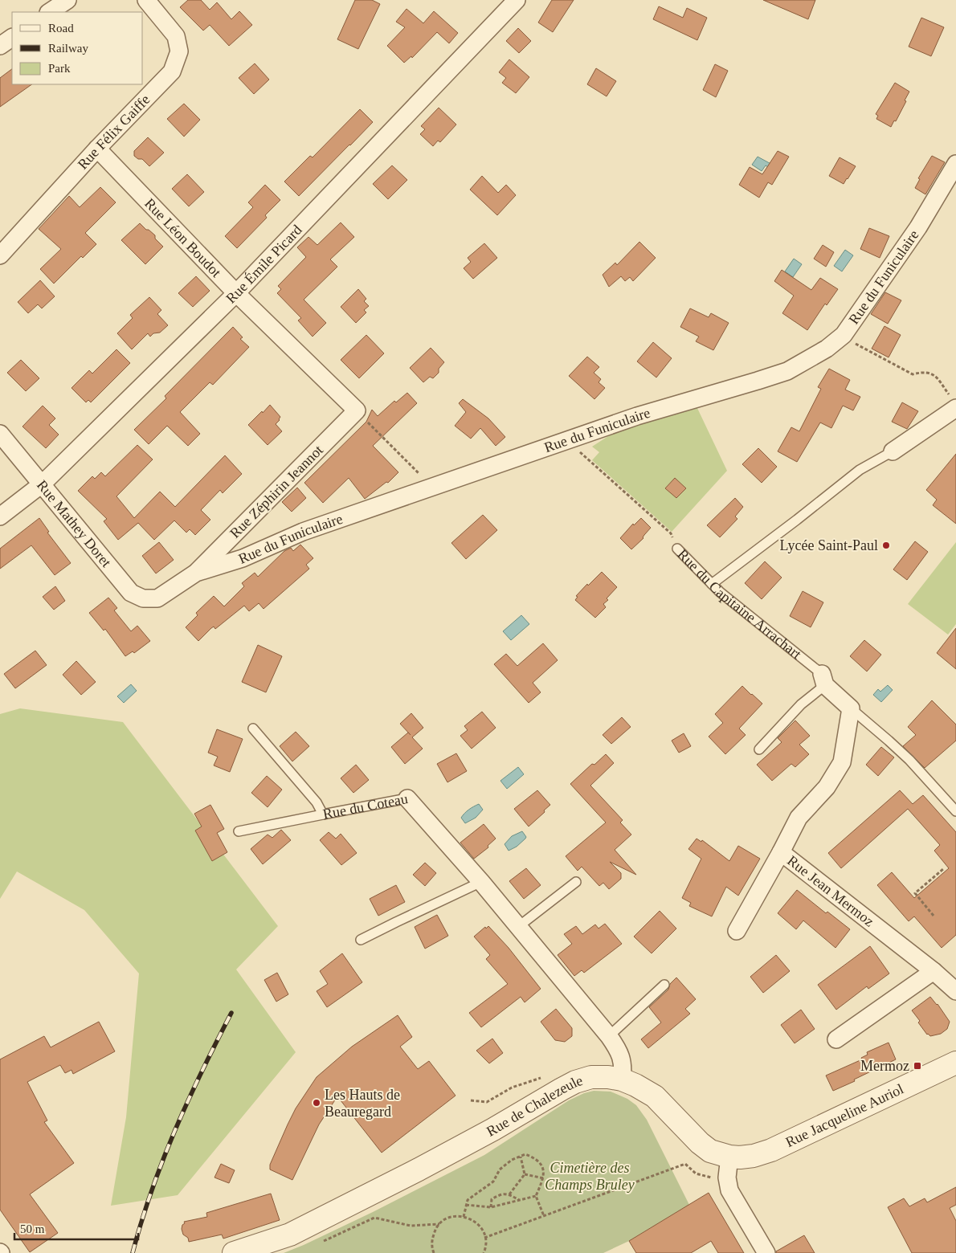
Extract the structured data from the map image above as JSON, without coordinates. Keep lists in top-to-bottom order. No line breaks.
{"streets":{"street":["Rue Félix Gaiffe","Rue Léon Boudot","Rue Émile Picard","Rue du Funiculaire","Rue Zéphirin Jeannot","Rue Mathey Doret","Rue du Capitaine Arrachart","Rue du Coteau","Rue Jean Mermoz","Rue de Chalezeule","Rue Jacqueline Auriol"]},"crossings":[["Rue Félix Gaiffe","Rue Léon Boudot"],["Rue Léon Boudot","Rue Émile Picard"],["Rue Léon Boudot","Rue Zéphirin Jeannot"],["Rue Émile Picard","Rue Mathey Doret"],["Rue du Funiculaire","Rue Zéphirin Jeannot"],["Rue du Funiculaire","Rue Mathey Doret"],["Rue du Funiculaire","Rue du Capitaine Arrachart"],["Rue du Coteau","Rue de Chalezeule"],["Rue de Chalezeule","Rue Jacqueline Auriol"]],"parks":["Cimetière des Champs Bruley"],"places":{"other":["Lycée Saint-Paul","Les Hauts de Beauregard"],"transit":["Mermoz"]},"legend":["Road","Railway","Park"],"scale_bar":"50 m"}
